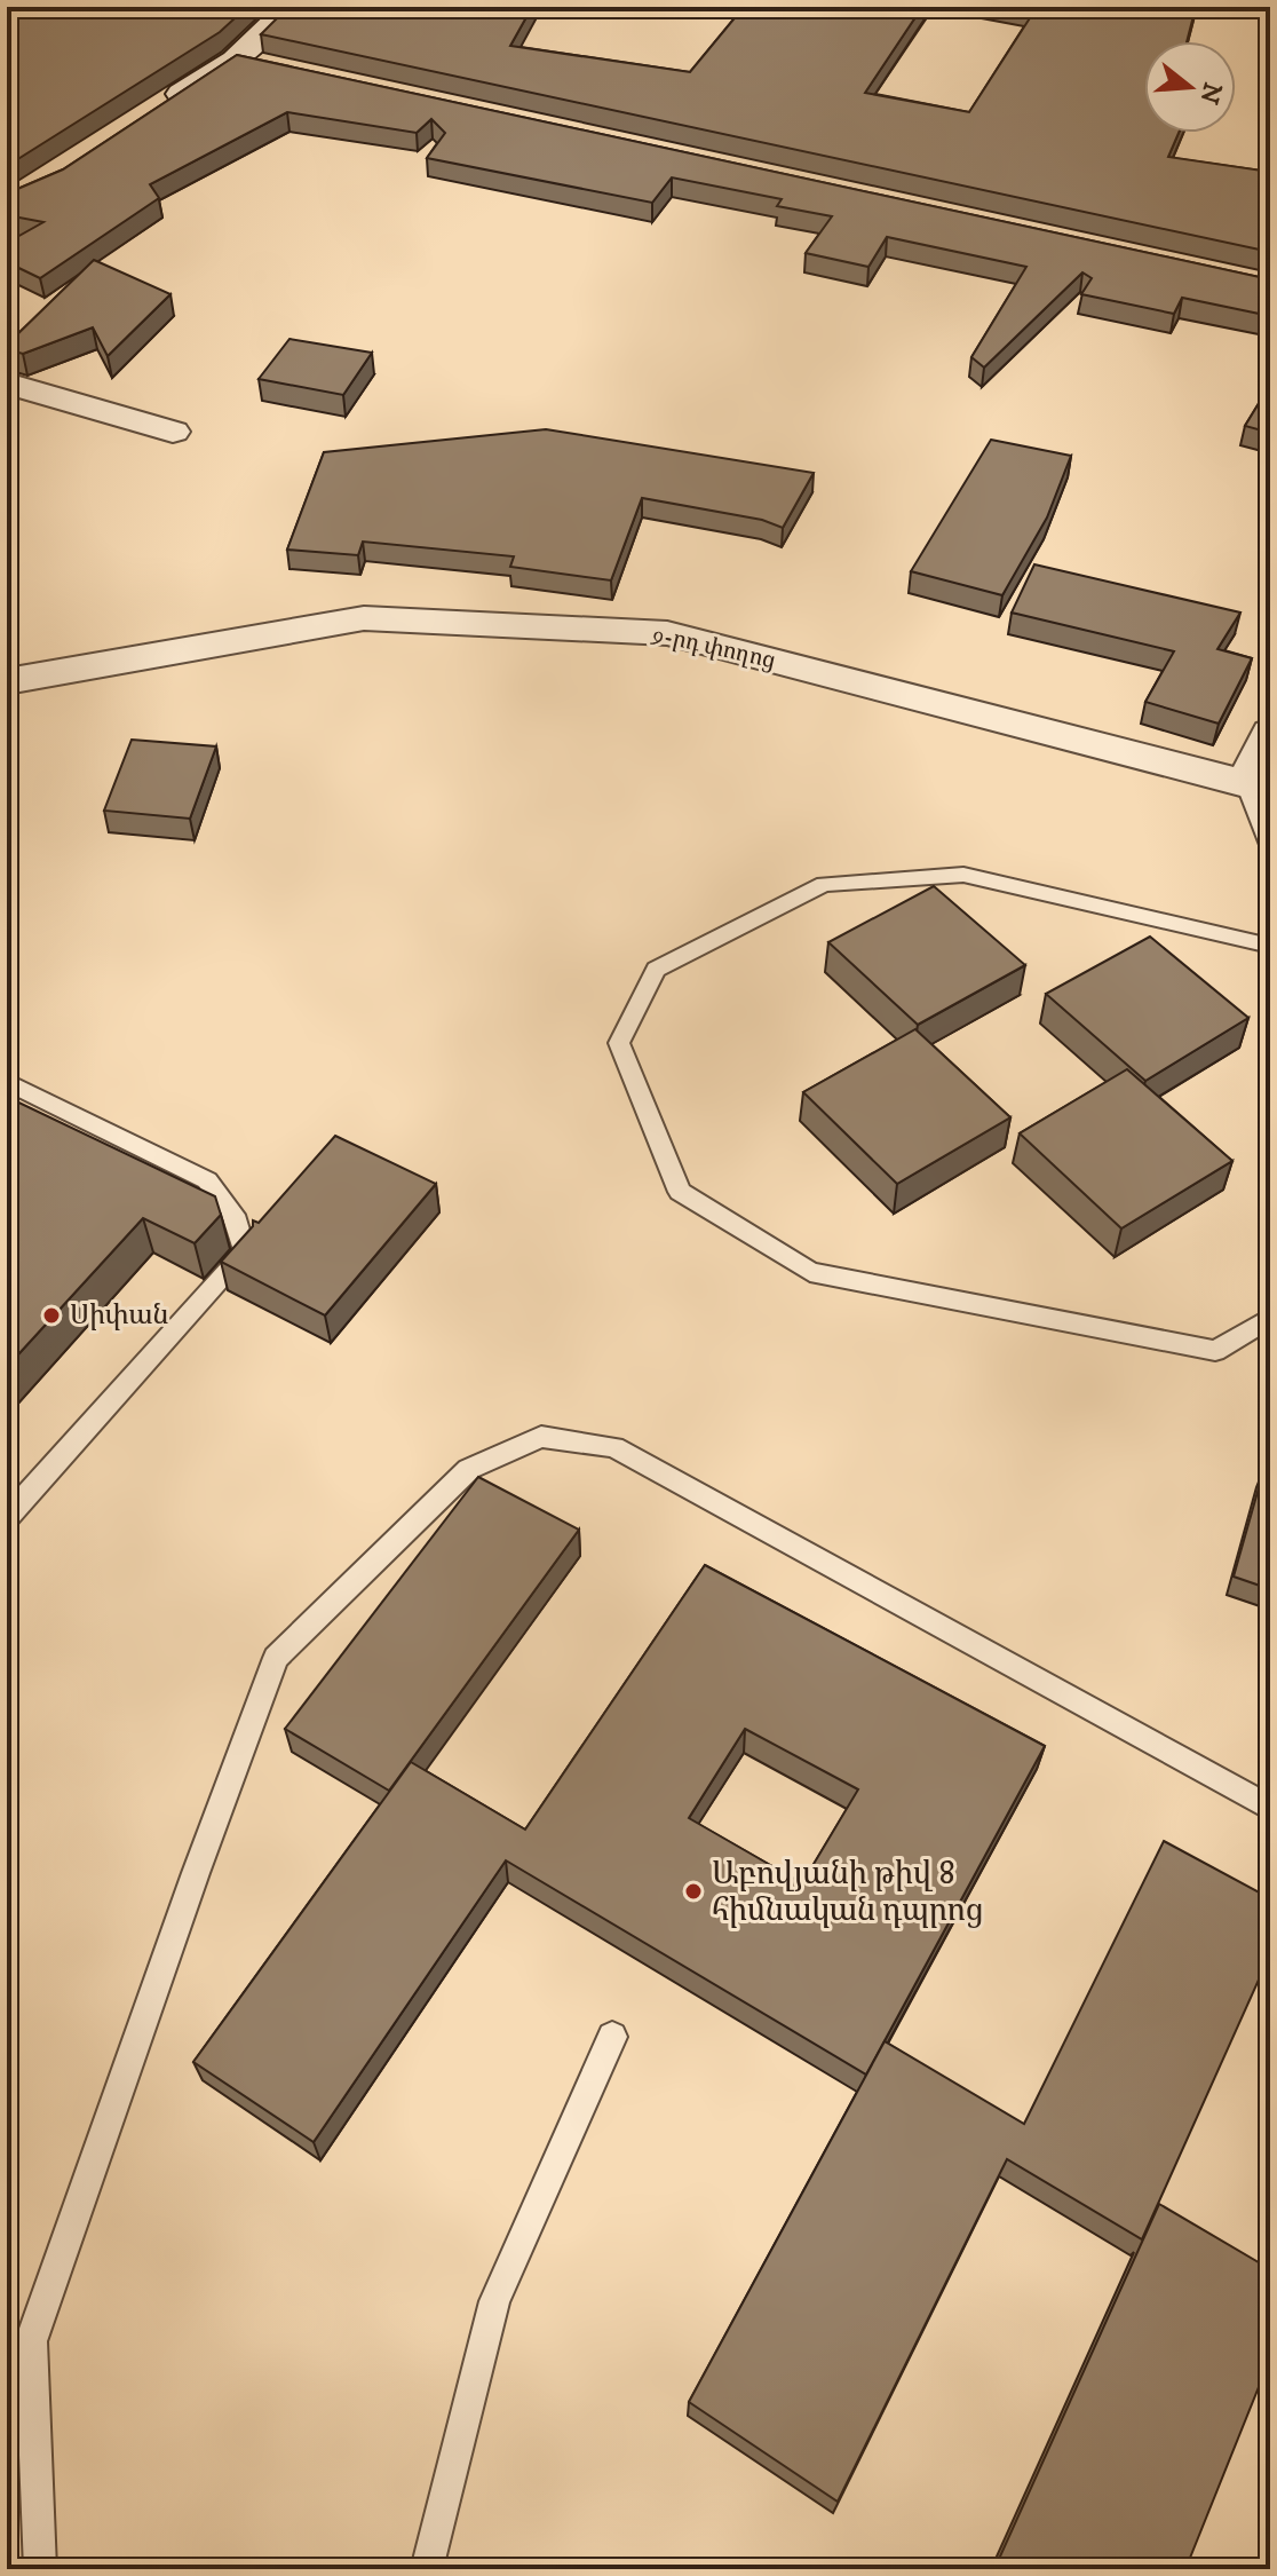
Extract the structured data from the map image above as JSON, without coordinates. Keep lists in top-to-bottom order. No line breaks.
{"streets":{"street":["9-րդ փողոց"]},"places":["Սիփան","Աբովյանի թիվ 8 հիմնական դպրոց"],"north":"right"}
